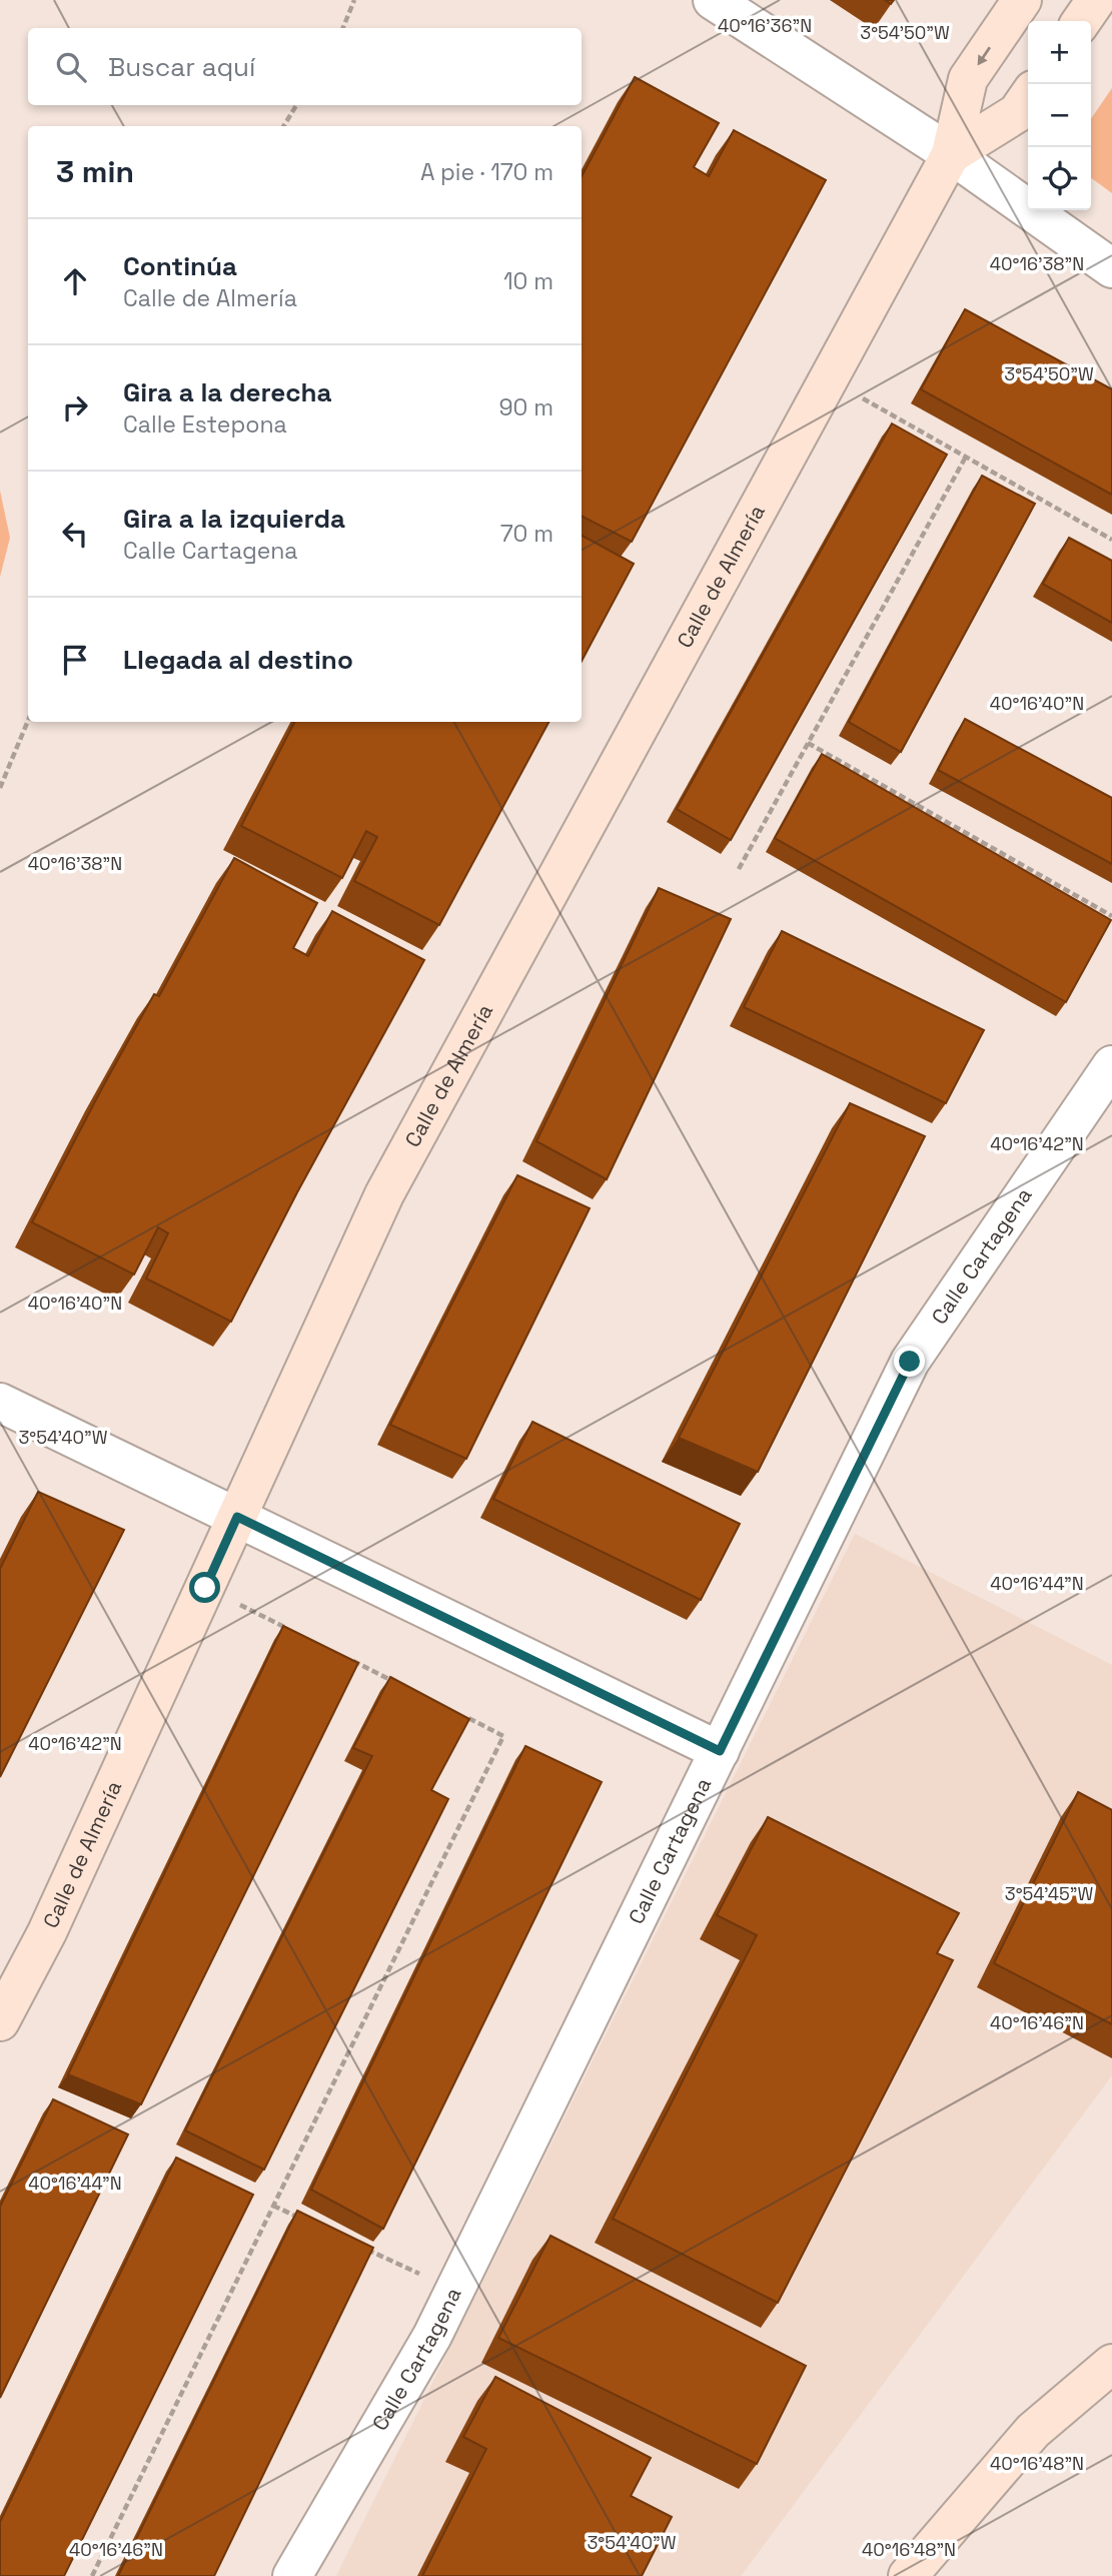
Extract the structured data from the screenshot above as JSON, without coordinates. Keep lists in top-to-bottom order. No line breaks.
{"streets":{"street":["Calle de Almería","Calle Cartagena"]},"page":{"map_buttons":["+","−"],"search":"Buscar aquí","heading":["3 min","A pie · 170 m"],"list":[["Continúa","Calle de Almería","10 m"],["Gira a la derecha","Calle Estepona","90 m"],["Gira a la izquierda","Calle Cartagena","70 m"],"Llegada al destino"]},"coordinates":["40°16'36\"N","3°54'50\"W","40°16'38\"N","40°16'40\"N","40°16'42\"N","3°54'40\"W","40°16'44\"N","3°54'45\"W","40°16'46\"N","40°16'48\"N"]}
